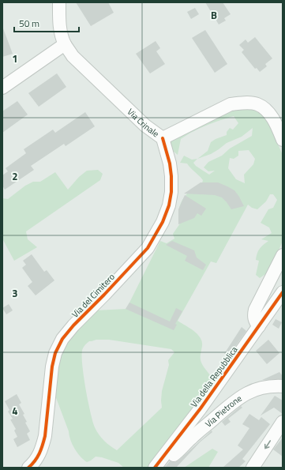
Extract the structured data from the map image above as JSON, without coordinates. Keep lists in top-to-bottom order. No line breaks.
{"streets":{"street":["Via Crinale","Via del Cimitero","Via della Repubblica","Via Pietrone"]},"crossings":[["Via Crinale","Via del Cimitero"]],"scale_bar":"50 m","grid":{"columns":["B"],"rows":["1","2","3","4"]}}
